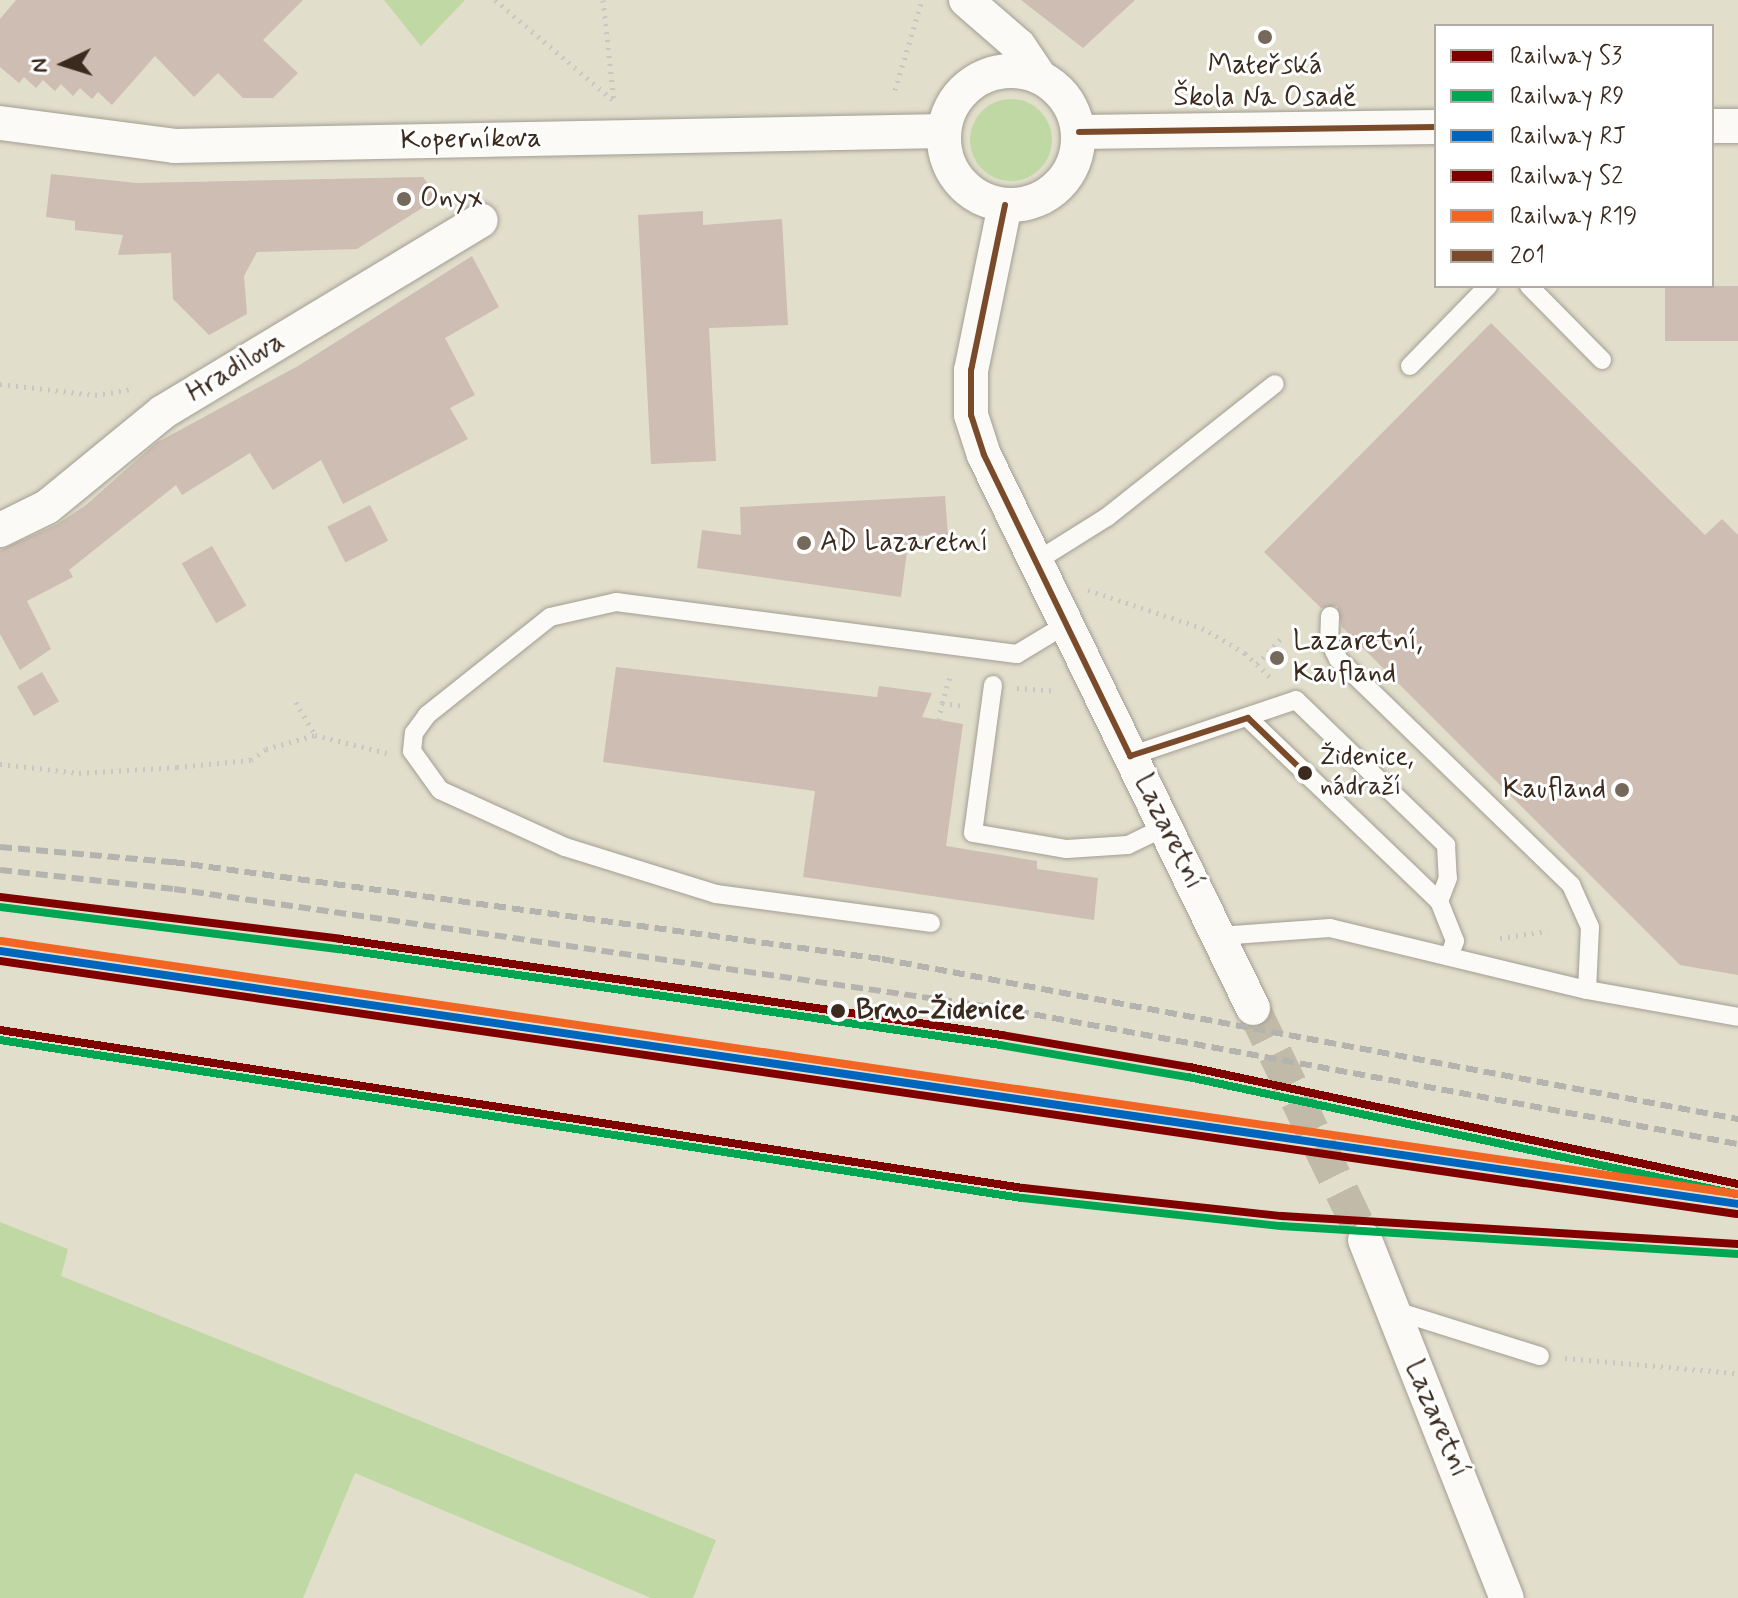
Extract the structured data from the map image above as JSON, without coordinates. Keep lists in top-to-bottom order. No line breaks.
{"streets":{"street":["Koperníkova","Hradilova","Lazaretní"]},"crossings":[["Koperníkova","Lazaretní"]],"places":["Mateřská Škola Na Osadě","Onyx","AD Lazaretní","Lazaretní, Kaufland","Židenice, nádraží","Kaufland","Brno-Židenice"],"lines":["transit line 201","rail line S3","rail line R9","rail line R19","rail line RJ","rail line S2"],"legend":["Railway S3","Railway R9","Railway RJ","Railway S2","Railway R19","201"],"north":"left"}
